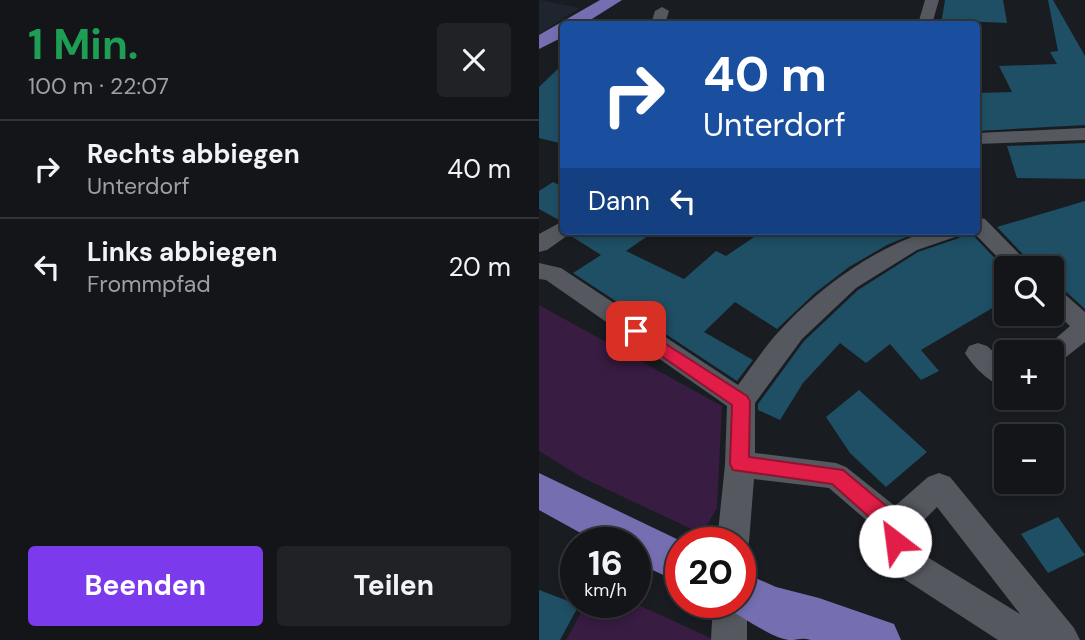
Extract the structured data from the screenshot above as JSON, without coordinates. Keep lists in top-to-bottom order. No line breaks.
{"page":{"heading":["1 Min.","100 m · 22:07"],"turn":["40 m","Unterdorf"],"list":[{"name":"Rechts abbiegen","note":"Unterdorf","value":"40 m"},{"name":"Links abbiegen","note":"Frommpfad","value":"20 m"}],"then":"Dann","map_buttons":["+","−"],"speed":"16 km/h","limit":"20","buttons":["Beenden","Teilen"]}}
